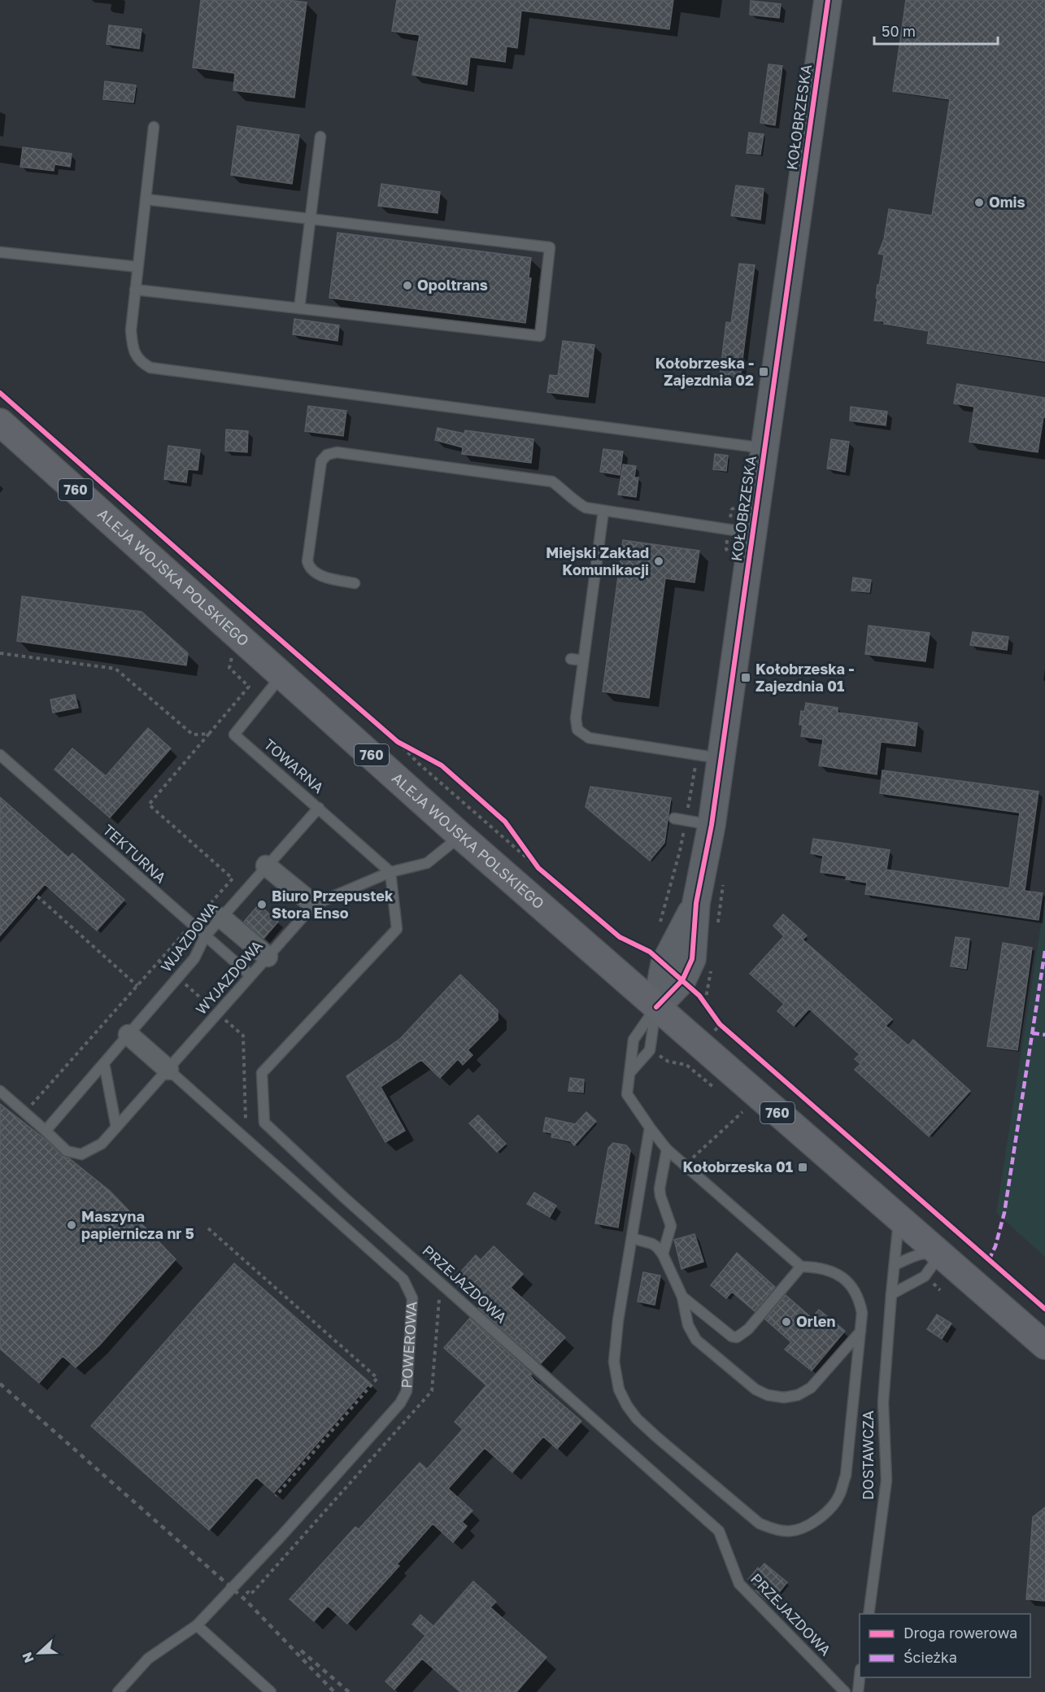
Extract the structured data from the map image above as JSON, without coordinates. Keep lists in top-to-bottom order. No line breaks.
{"streets":{"main road":["760","ALEJA WOJSKA POLSKIEGO"],"street":["KOŁOBRZESKA","POWEROWA"],"lane":["TOWARNA","TEKTURNA","WJAZDOWA","WYJAZDOWA","PRZEJAZDOWA","DOSTAWCZA"]},"crossings":[["KOŁOBRZESKA","ALEJA WOJSKA POLSKIEGO"],["760","ALEJA WOJSKA POLSKIEGO"],["ALEJA WOJSKA POLSKIEGO","TOWARNA"],["ALEJA WOJSKA POLSKIEGO","WYJAZDOWA"],["ALEJA WOJSKA POLSKIEGO","DOSTAWCZA"],["TOWARNA","WJAZDOWA"],["TOWARNA","WYJAZDOWA"],["TOWARNA","PRZEJAZDOWA"],["TEKTURNA","WJAZDOWA"],["TEKTURNA","WYJAZDOWA"],["WJAZDOWA","WYJAZDOWA"],["WJAZDOWA","POWEROWA"],["WYJAZDOWA","PRZEJAZDOWA"],["WYJAZDOWA","POWEROWA"]],"places":{"other":["Omis","Opoltrans","Miejski Zakład Komunikacji","Biuro Przepustek Stora Enso","Maszyna papiernicza nr 5","Orlen"],"transit":["Kołobrzeska - Zajezdnia 02","Kołobrzeska - Zajezdnia 01","Kołobrzeska 01"]},"legend":["Droga rowerowa","Ścieżka"],"scale_bar":"50 m","north":"left"}
